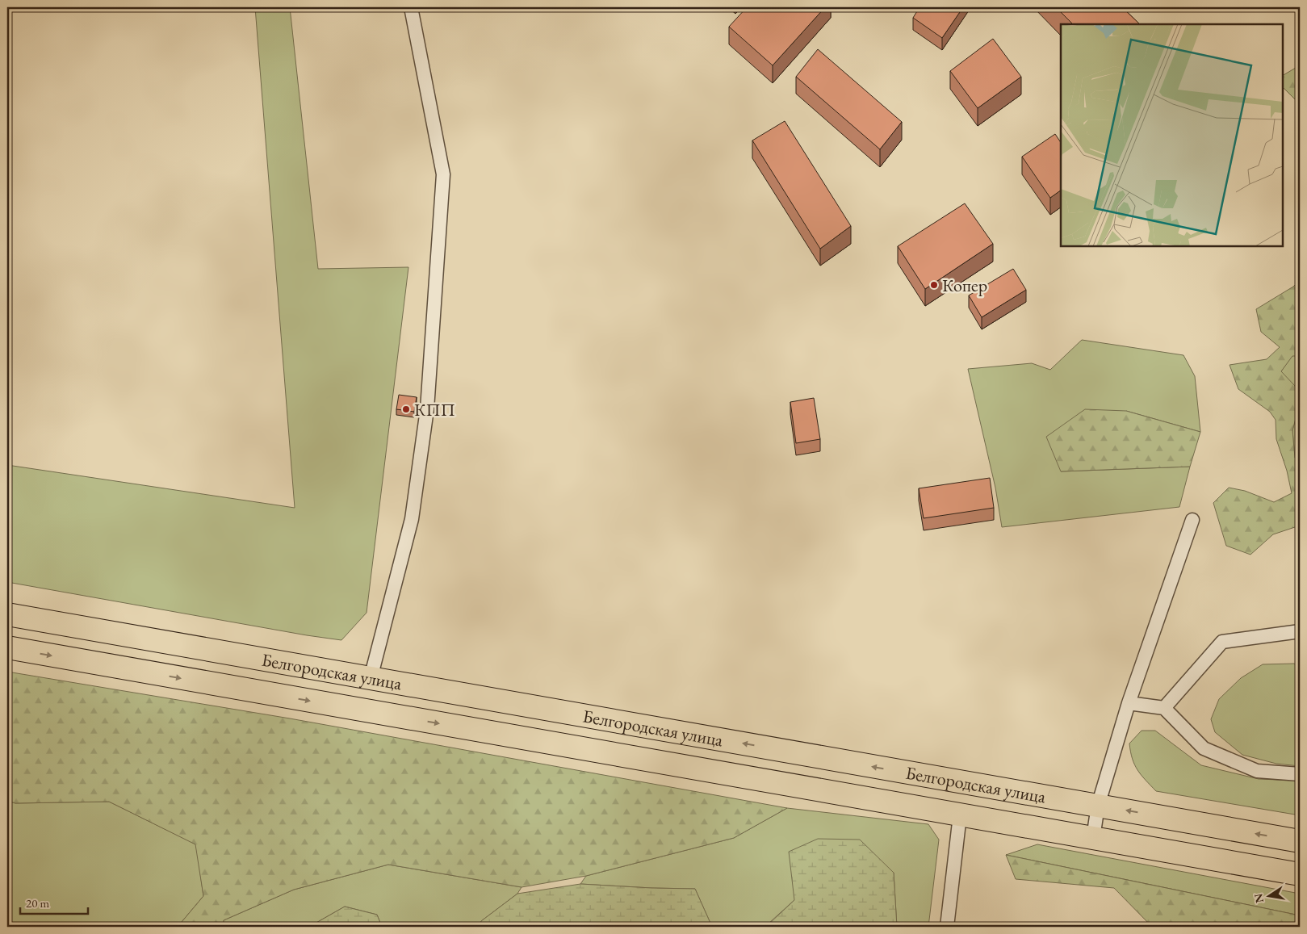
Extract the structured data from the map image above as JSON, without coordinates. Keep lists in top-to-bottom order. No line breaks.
{"streets":{"main road":["Белгородская улица"]},"places":["Копер","КПП"],"scale_bar":"20 m","north":"left"}
